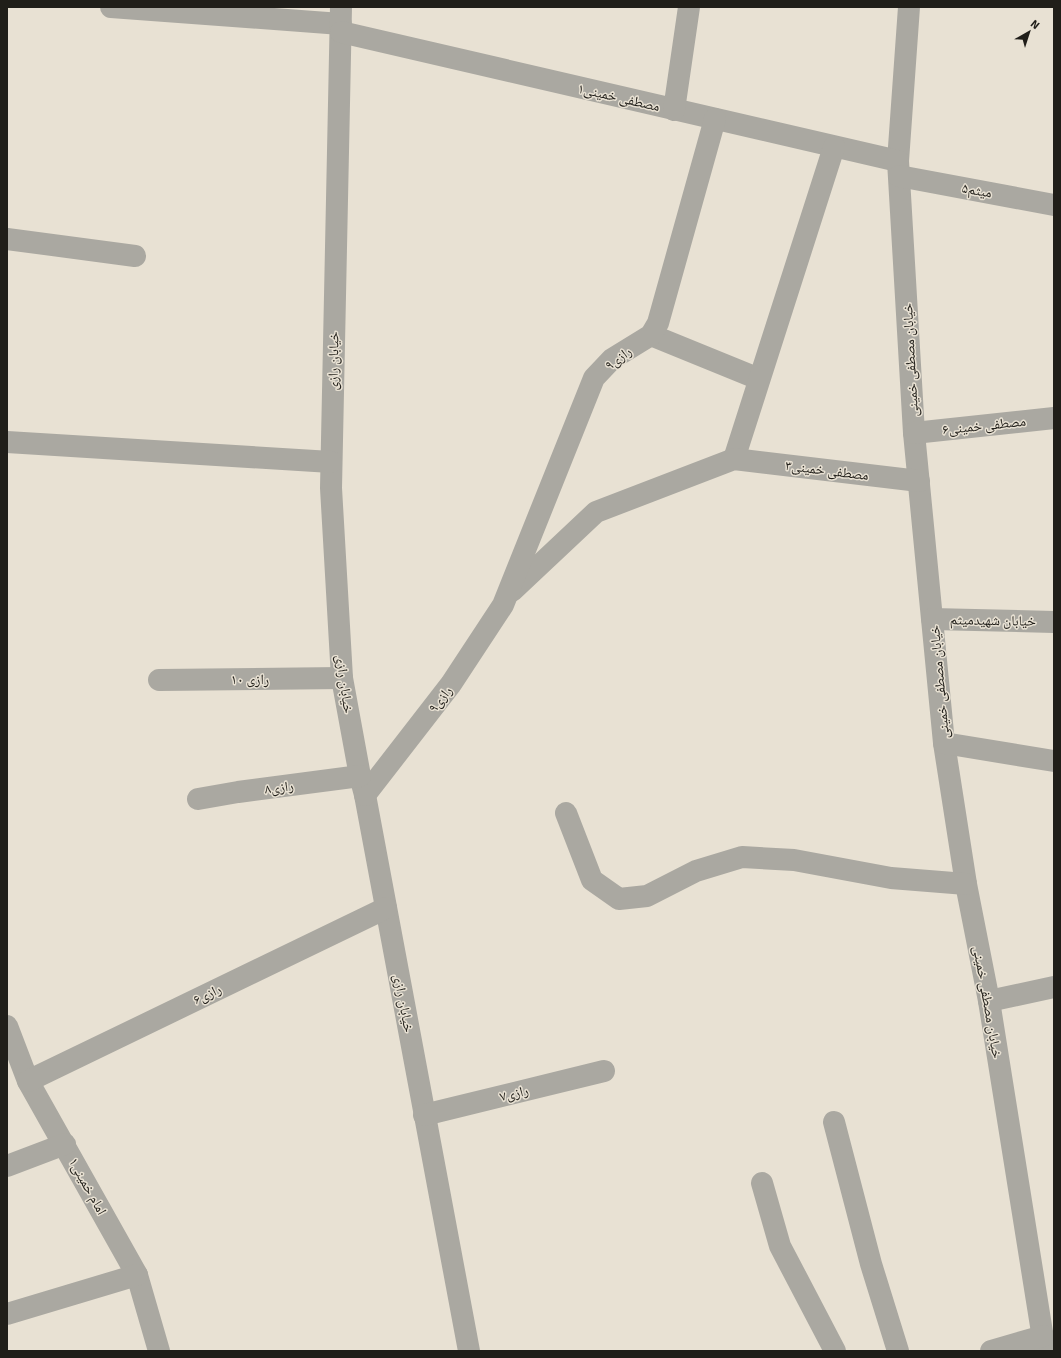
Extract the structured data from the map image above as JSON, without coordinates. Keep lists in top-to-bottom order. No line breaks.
{"streets":{"street":["مصطفی خمینی۱","میثم۵","رازی۹","خیابان مصطفی خمینی","خیابان رازی","مصطفی خمینی۶","مصطفی خمینی۳","خیابان شهیدمیثم","رازی ۱۰","رازی۸","رازی۶","رازی۷","امام خمینی۱"]},"crossings":[["مصطفی خمینی۱","میثم۵"],["مصطفی خمینی۱","خیابان مصطفی خمینی"],["مصطفی خمینی۱","خیابان رازی"],["میثم۵","خیابان مصطفی خمینی"],["رازی۹","خیابان رازی"],["رازی۹","مصطفی خمینی۳"],["رازی۹","رازی۸"],["خیابان مصطفی خمینی","مصطفی خمینی۶"],["خیابان مصطفی خمینی","مصطفی خمینی۳"],["خیابان مصطفی خمینی","خیابان شهیدمیثم"],["خیابان رازی","رازی ۱۰"],["خیابان رازی","رازی۸"],["خیابان رازی","رازی۶"],["خیابان رازی","رازی۷"],["رازی۶","امام خمینی۱"]],"north":"top right"}
